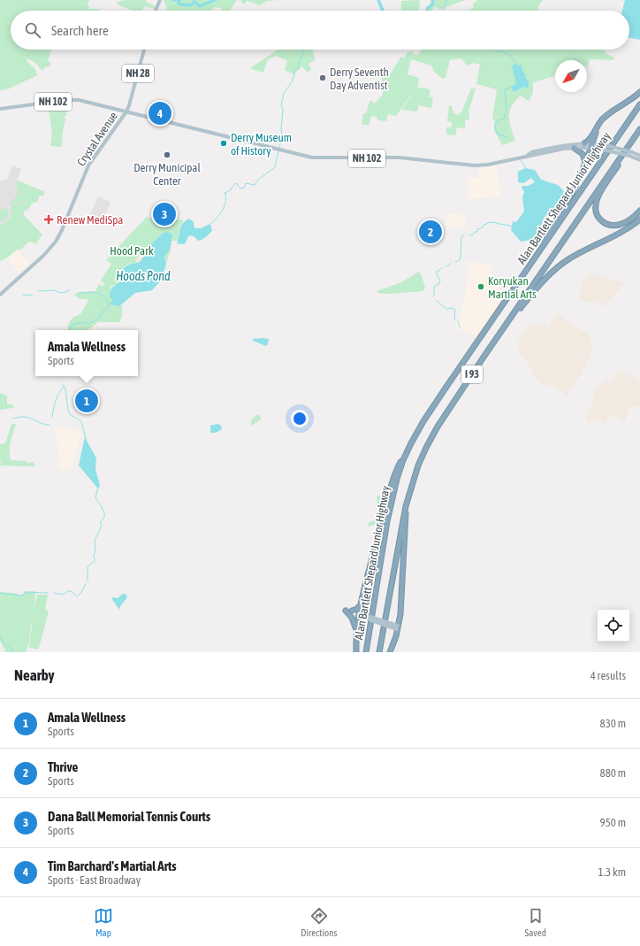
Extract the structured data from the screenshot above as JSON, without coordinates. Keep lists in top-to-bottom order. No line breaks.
{"streets":{"highway":["Alan Bartlett Shepard Junior Highway","I 93"],"main road":["NH 28","NH 102","Crystal Avenue"]},"crossings":[["NH 28","NH 102"],["NH 28","Crystal Avenue"],["NH 102","Crystal Avenue"]],"water":["Hoods Pond"],"parks":["Hood Park"],"places":{"other":["Derry Seventh Day Adventist","Derry Museum of History","Derry Municipal Center","Koryukan Martial Arts"],"health":["Renew MediSpa"]},"north":"bottom left","page":{"search":"Search here","pins":["4","3","2","1"],"popup":["Amala Wellness","Sports"],"heading":["Nearby","4 results"],"list":[{"mark":"1","name":"Amala Wellness","note":"Sports","value":"830 m"},{"mark":"2","name":"Thrive","note":"Sports","value":"880 m"},{"mark":"3","name":"Dana Ball Memorial Tennis Courts","note":"Sports","value":"950 m"},{"mark":"4","name":"Tim Barchard's Martial Arts","note":"Sports · East Broadway","value":"1.3 km"}],"nav":["Map","Directions","Saved"]}}
